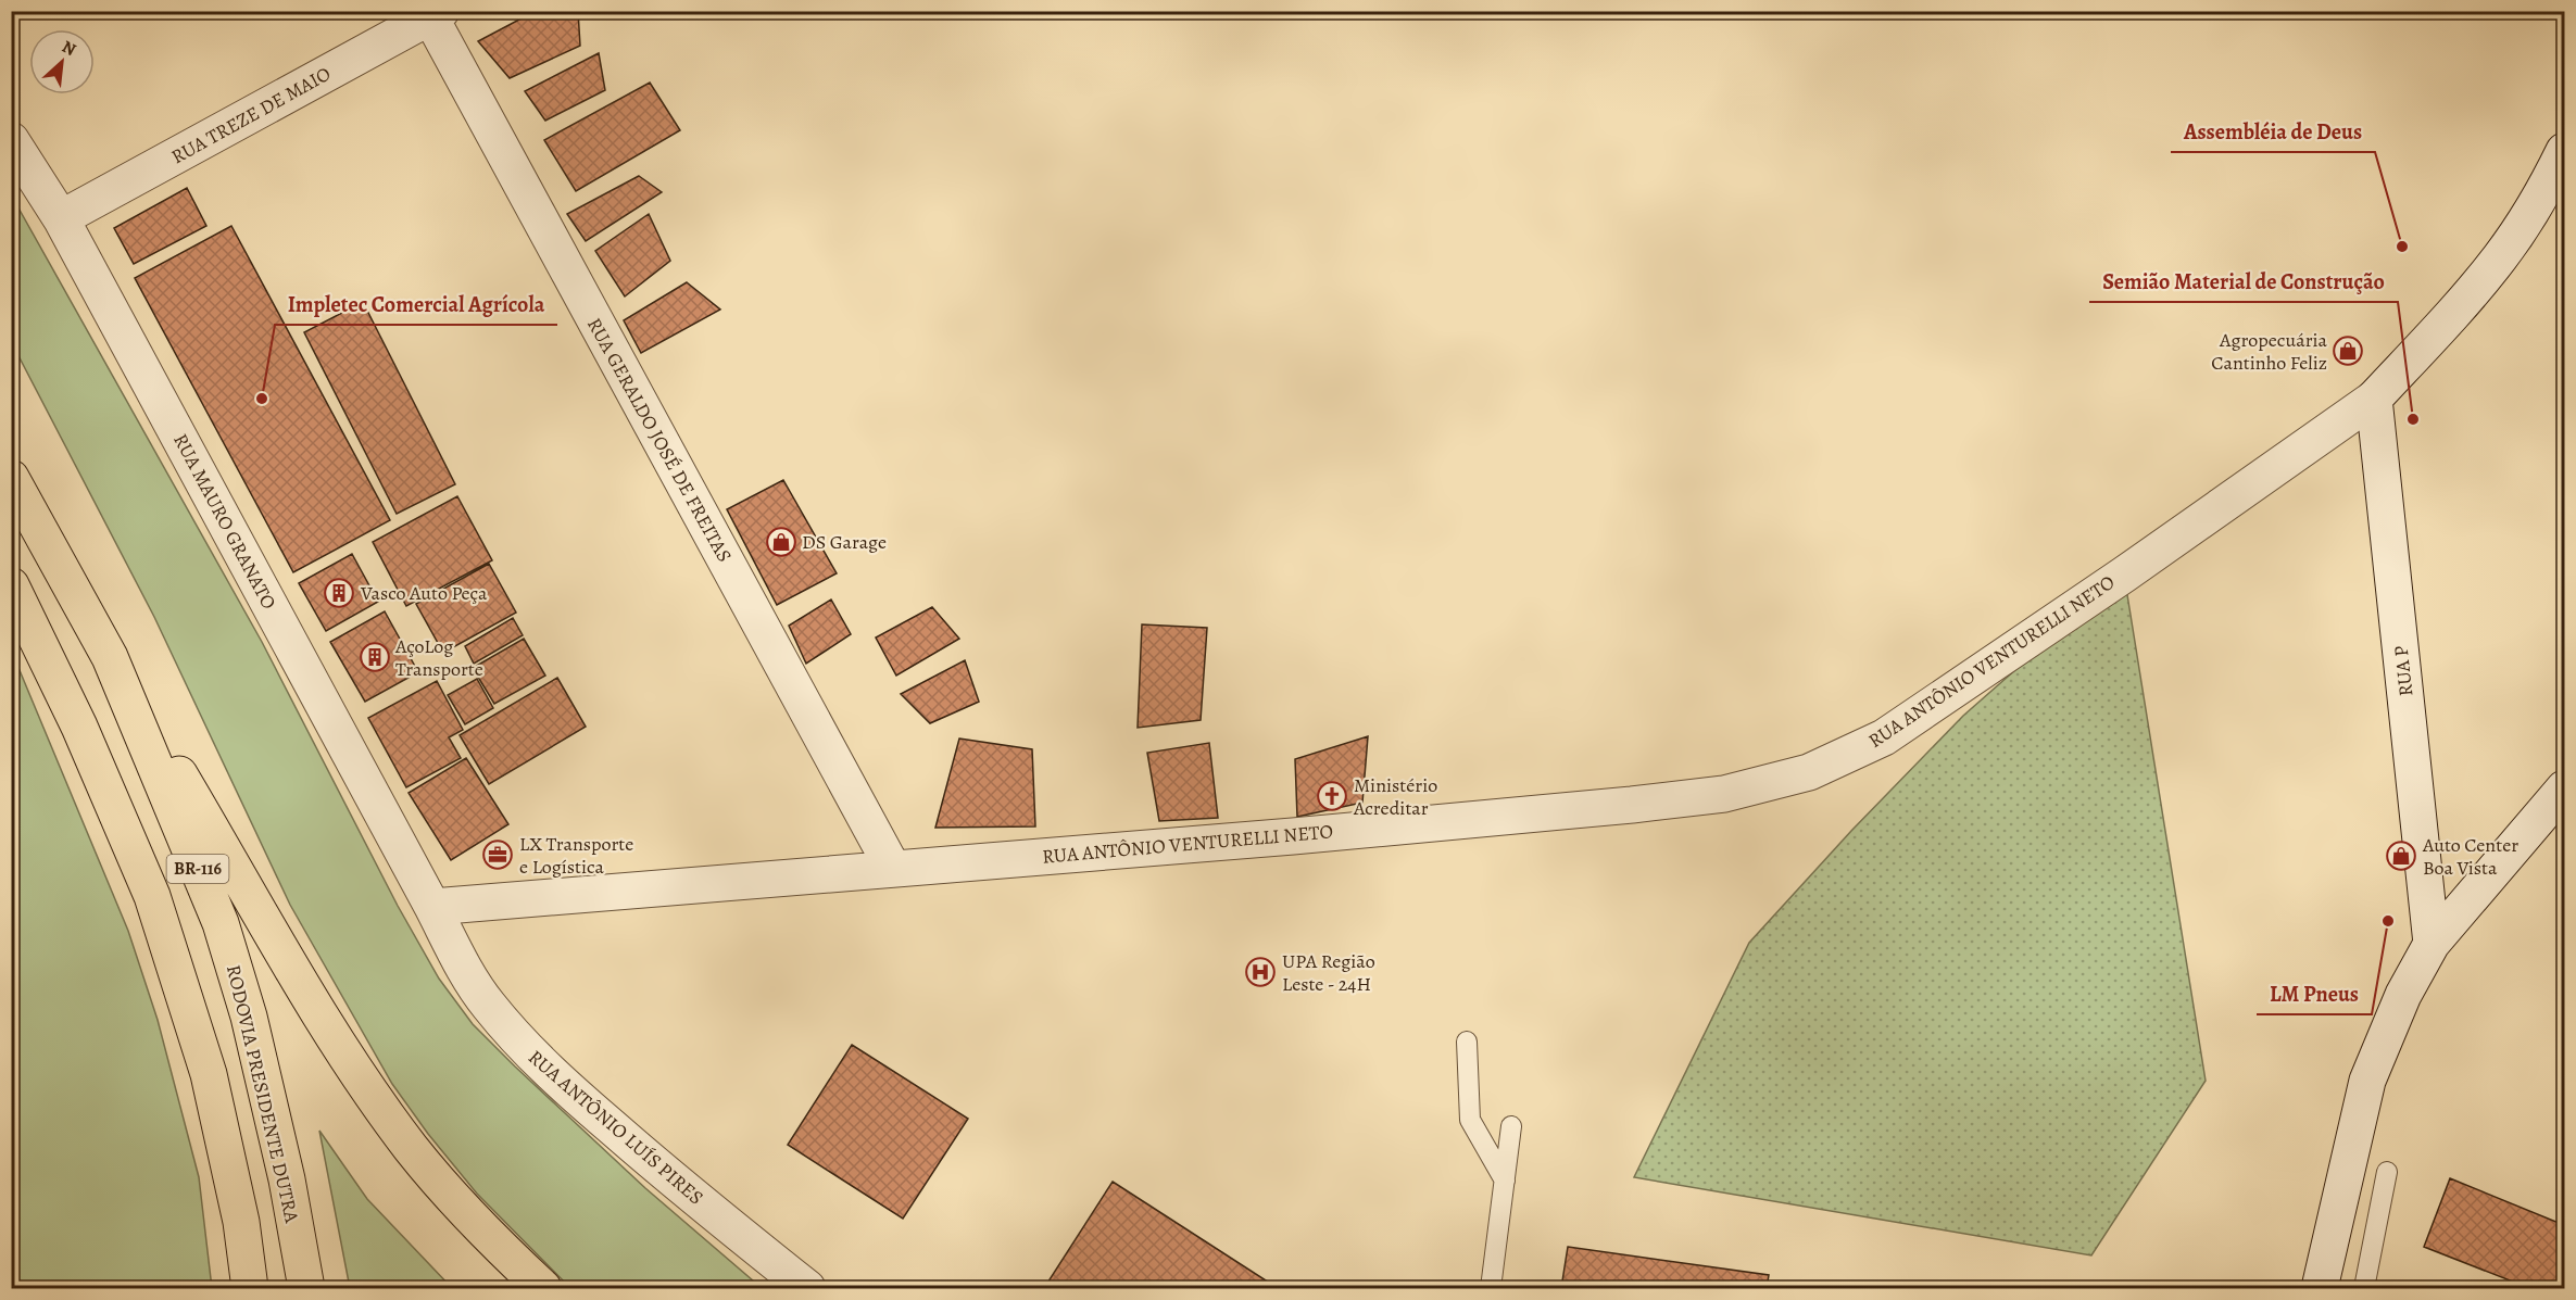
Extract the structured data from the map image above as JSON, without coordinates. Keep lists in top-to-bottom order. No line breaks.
{"streets":{"highway":["BR-116","RODOVIA PRESIDENTE DUTRA"],"street":["RUA TREZE DE MAIO","RUA GERALDO JOSÉ DE FREITAS","RUA MAURO GRANATO","RUA ANTÔNIO VENTURELLI NETO","RUA P","RUA ANTÔNIO LUÍS PIRES"]},"crossings":[["RUA TREZE DE MAIO","RUA GERALDO JOSÉ DE FREITAS"],["RUA TREZE DE MAIO","RUA MAURO GRANATO"],["RUA GERALDO JOSÉ DE FREITAS","RUA ANTÔNIO VENTURELLI NETO"],["RUA MAURO GRANATO","RUA ANTÔNIO VENTURELLI NETO"],["RUA MAURO GRANATO","RUA ANTÔNIO LUÍS PIRES"],["RUA ANTÔNIO VENTURELLI NETO","RUA P"],["RUA ANTÔNIO VENTURELLI NETO","RUA ANTÔNIO LUÍS PIRES"]],"places":{"other":["Assembléia de Deus","Impletec Comercial Agrícola","Semião Material de Construção","LM Pneus"],"shop":["Agropecuária Cantinho Feliz","DS Garage","Auto Center Boa Vista"],"building":["Vasco Auto Peça","AçoLog Transporte"],"church":["Ministério Acreditar"],"office":["LX Transporte e Logística"],"hospital":["UPA Região Leste - 24H"]},"north":"top right"}
